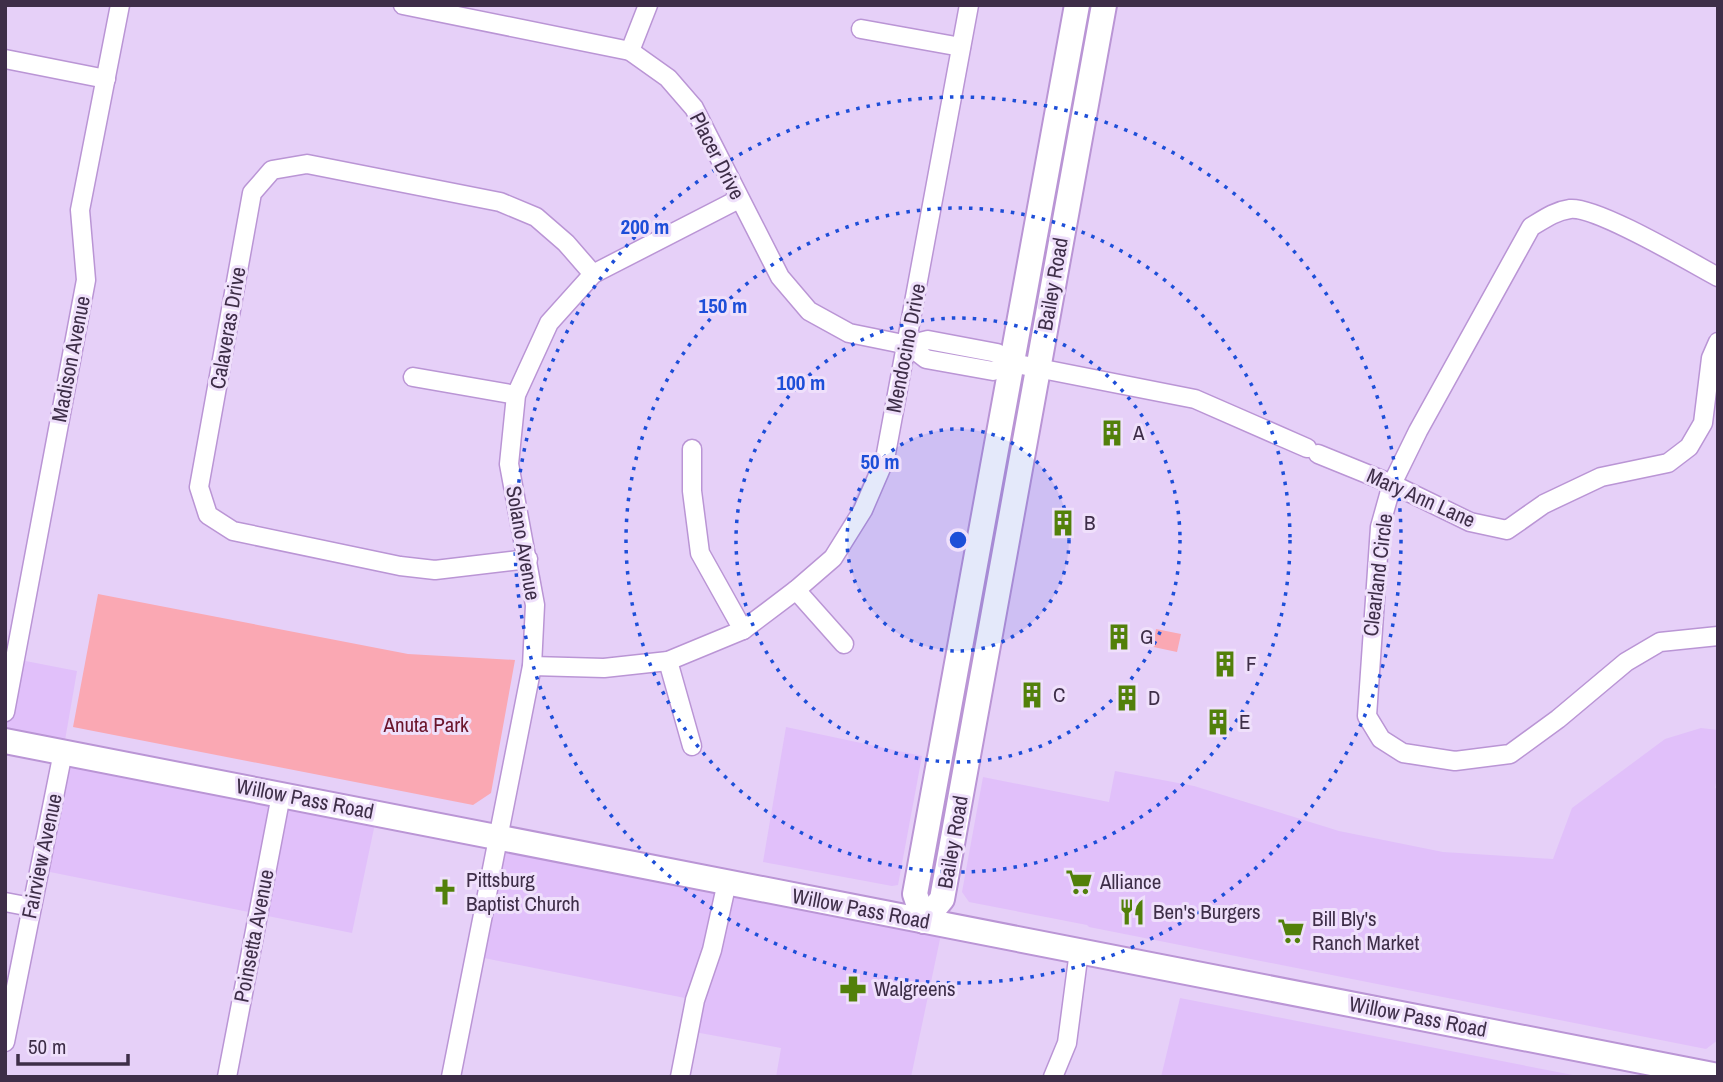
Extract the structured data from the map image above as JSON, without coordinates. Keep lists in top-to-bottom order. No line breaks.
{"streets":{"main road":["Bailey Road","Willow Pass Road"],"street":["Placer Drive","Calaveras Drive","Mendocino Drive","Madison Avenue","Mary Ann Lane","Solano Avenue","Clearland Circle","Fairview Avenue","Poinsetta Avenue"]},"crossings":[["Placer Drive","Bailey Road"],["Placer Drive","Mendocino Drive"],["Placer Drive","Mary Ann Lane"],["Placer Drive","Solano Avenue"],["Bailey Road","Mary Ann Lane"],["Bailey Road","Willow Pass Road"],["Calaveras Drive","Solano Avenue"],["Mendocino Drive","Solano Avenue"],["Mary Ann Lane","Clearland Circle"],["Solano Avenue","Willow Pass Road"],["Willow Pass Road","Fairview Avenue"],["Willow Pass Road","Poinsetta Avenue"]],"parks":["Anuta Park"],"places":{"building":["A","B","G","F","C","D","E"],"supermarket":["Alliance","Bill Bly's Ranch Market"],"church":["Pittsburg Baptist Church"],"restaurant":["Ben's Burgers"],"pharmacy":["Walgreens"]},"scale_bar":"50 m","rings":["200 m","150 m","100 m","50 m"]}
